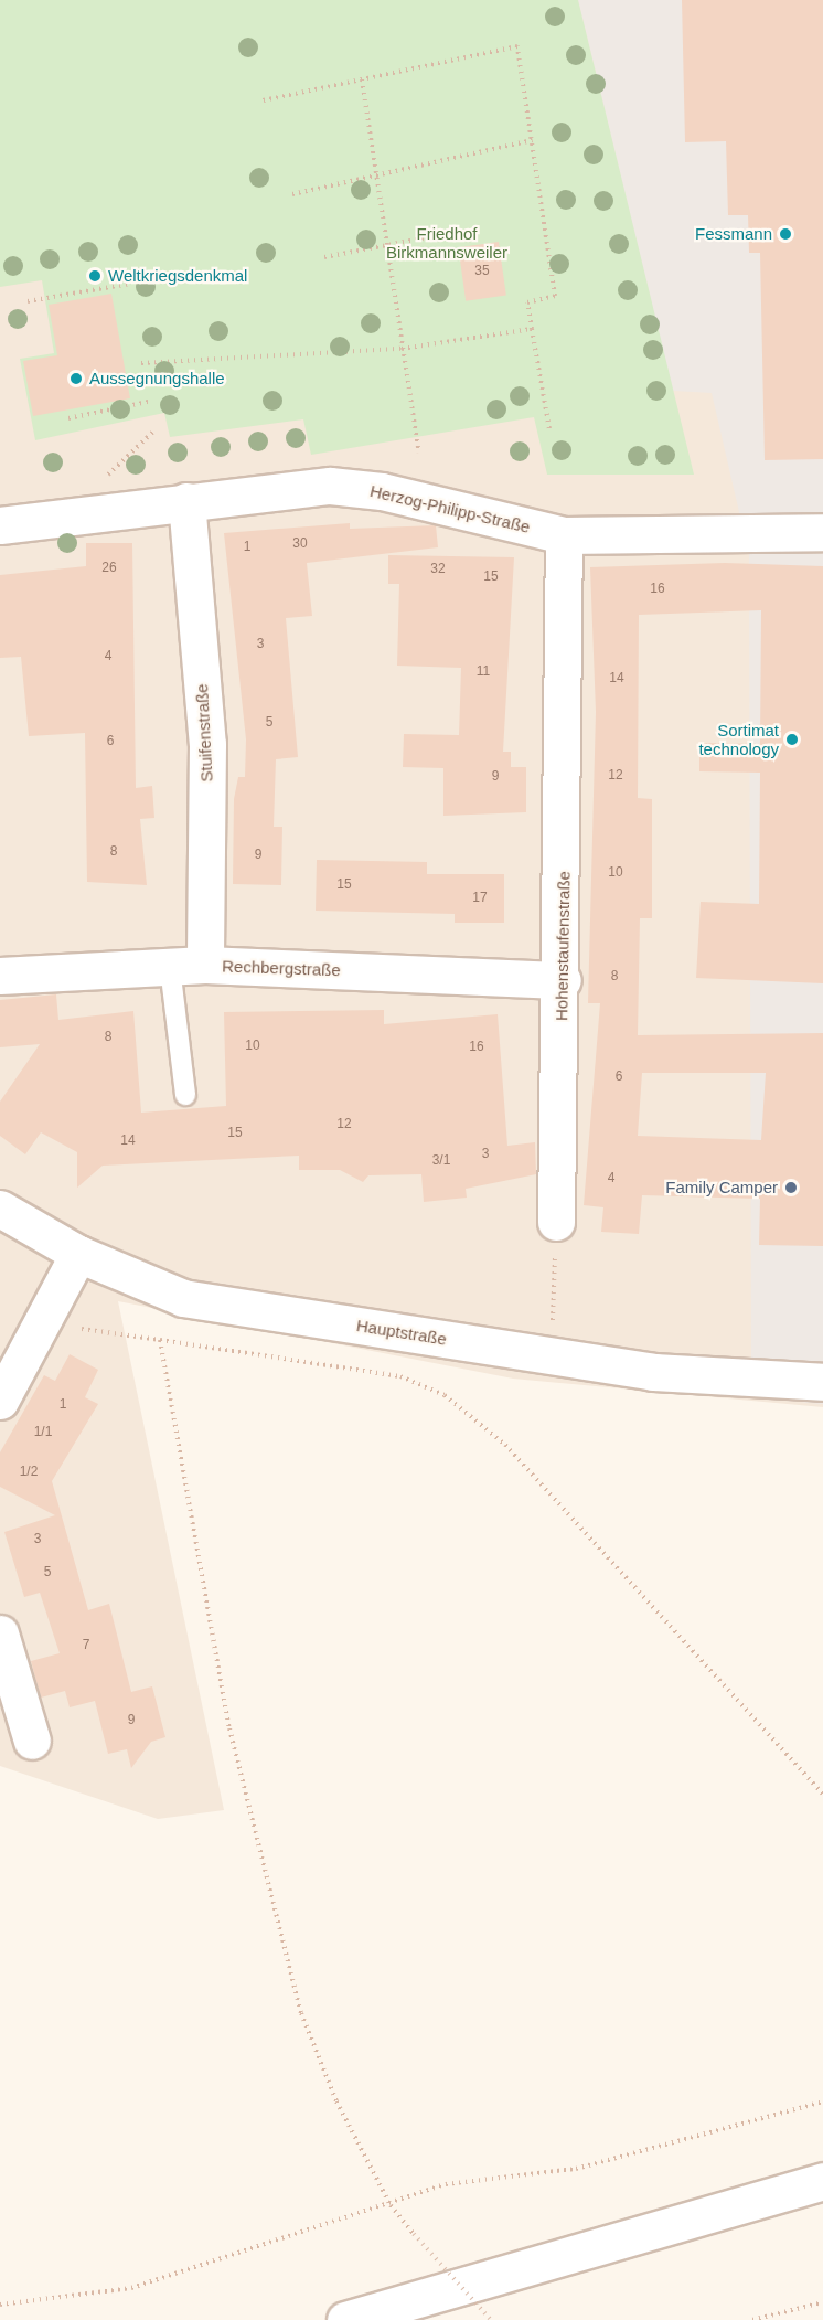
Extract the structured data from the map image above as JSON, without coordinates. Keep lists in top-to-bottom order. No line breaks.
{"streets":{"street":["Herzog-Philipp-Straße","Stuifenstraße","Hohenstaufenstraße","Rechbergstraße","Hauptstraße"]},"crossings":[["Herzog-Philipp-Straße","Stuifenstraße"],["Herzog-Philipp-Straße","Hohenstaufenstraße"],["Stuifenstraße","Rechbergstraße"],["Hohenstaufenstraße","Rechbergstraße"]],"parks":["Friedhof Birkmannsweiler"],"places":["Fessmann","Weltkriegsdenkmal","Aussegnungshalle","Sortimat technology","Family Camper"],"house_numbers":["35","30","1","26","32","15","16","3","4","11","14","5","6","12","9","8","9","10","15","17","8","8","10","16","6","12","15","14","3","3/1","4","1","1/1","1/2","3","5","7","9"]}
